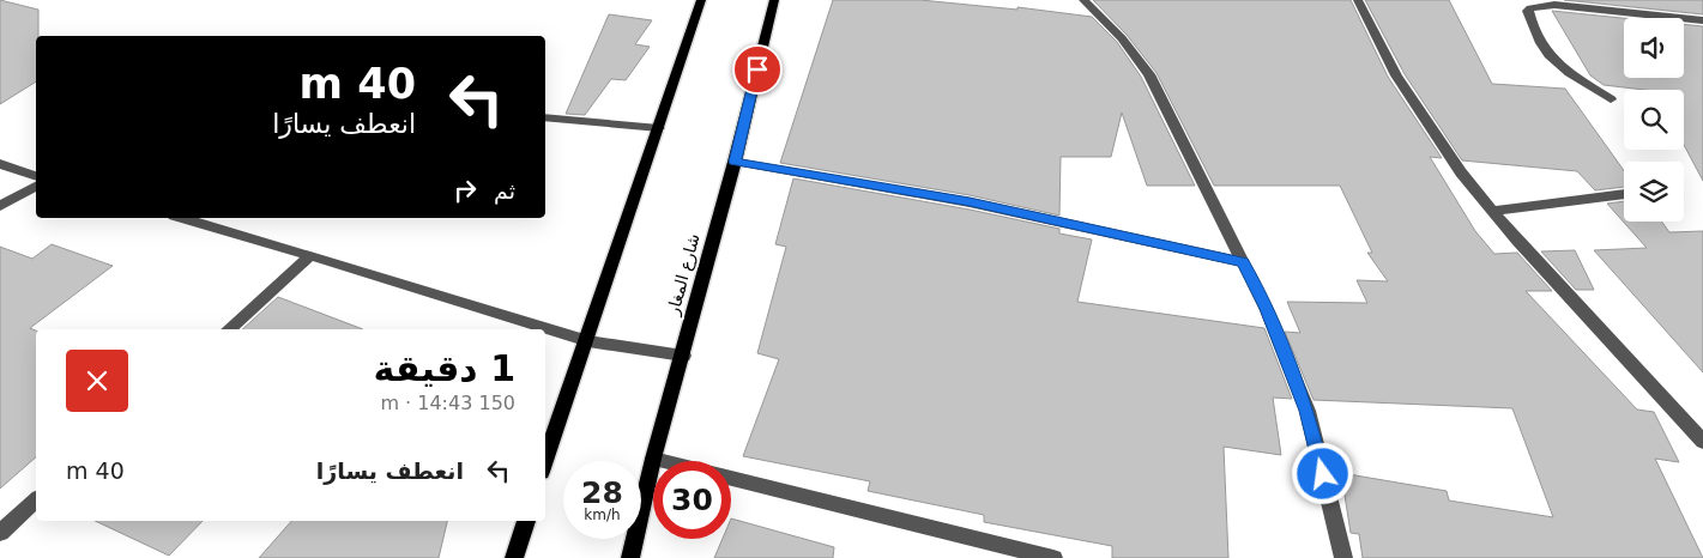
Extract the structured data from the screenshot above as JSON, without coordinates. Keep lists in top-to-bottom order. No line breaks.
{"streets":{"main road":["شارع المغار"]},"page":{"turn":["40 m","انعطف يسارًا"],"then":"ثم","heading":["1 دقيقة","150 m · 14:43"],"list":[{"name":"انعطف يسارًا","value":"40 m"}],"speed":"28 km/h","limit":"30"}}
